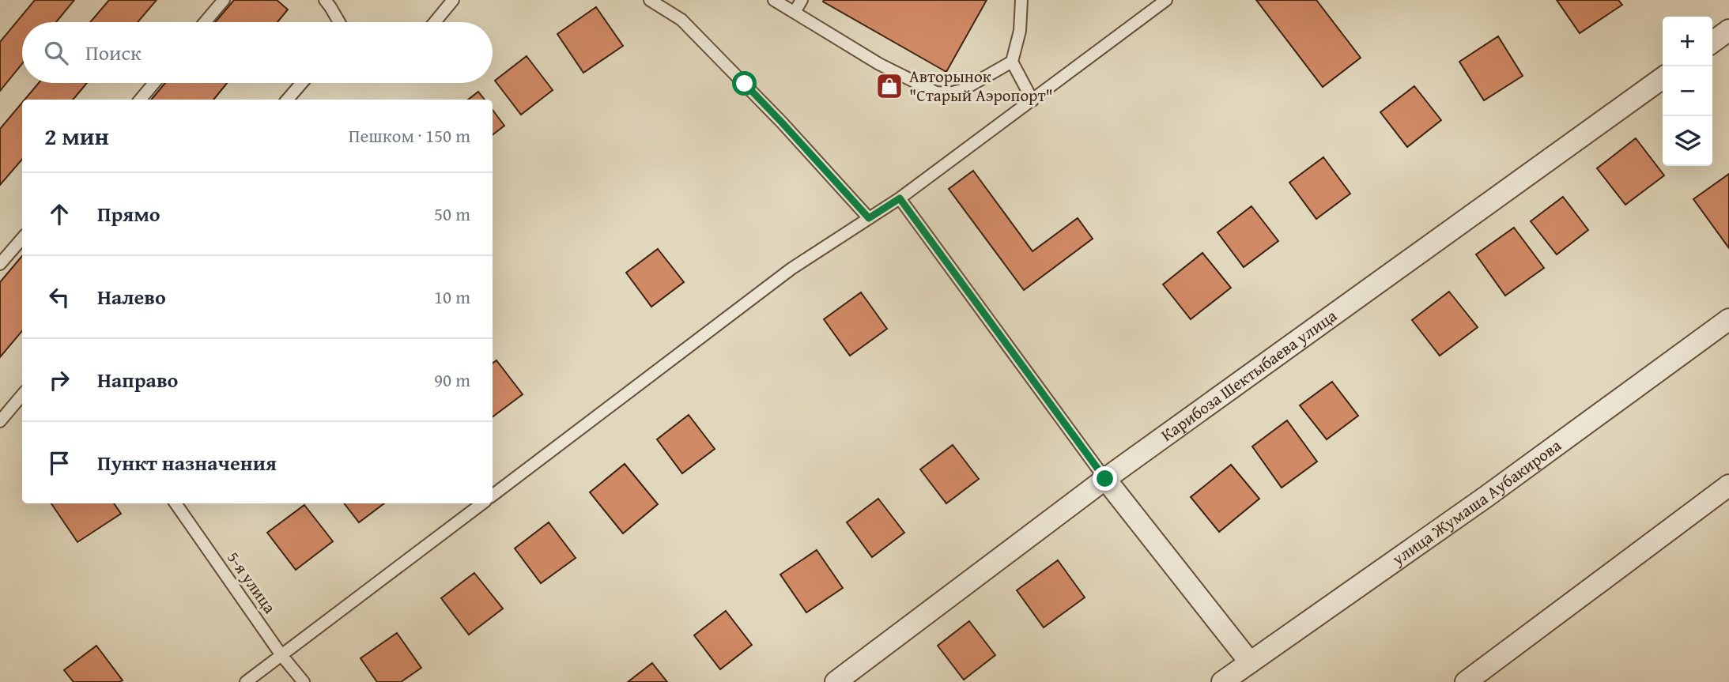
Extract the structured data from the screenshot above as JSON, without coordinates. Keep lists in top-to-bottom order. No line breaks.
{"streets":{"street":["Карибоза Шектыбаева улица","улица Жумаша Аубакирова"],"lane":["5-я улица"]},"places":{"shop":["Авторынок \"Старый Аэропорт\""]},"page":{"map_buttons":["+","−"],"search":"Поиск","heading":["2 мин","Пешком · 150 m"],"list":[["Прямо","50 m"],["Налево","10 m"],["Направо","90 m"],"Пункт назначения"]}}
